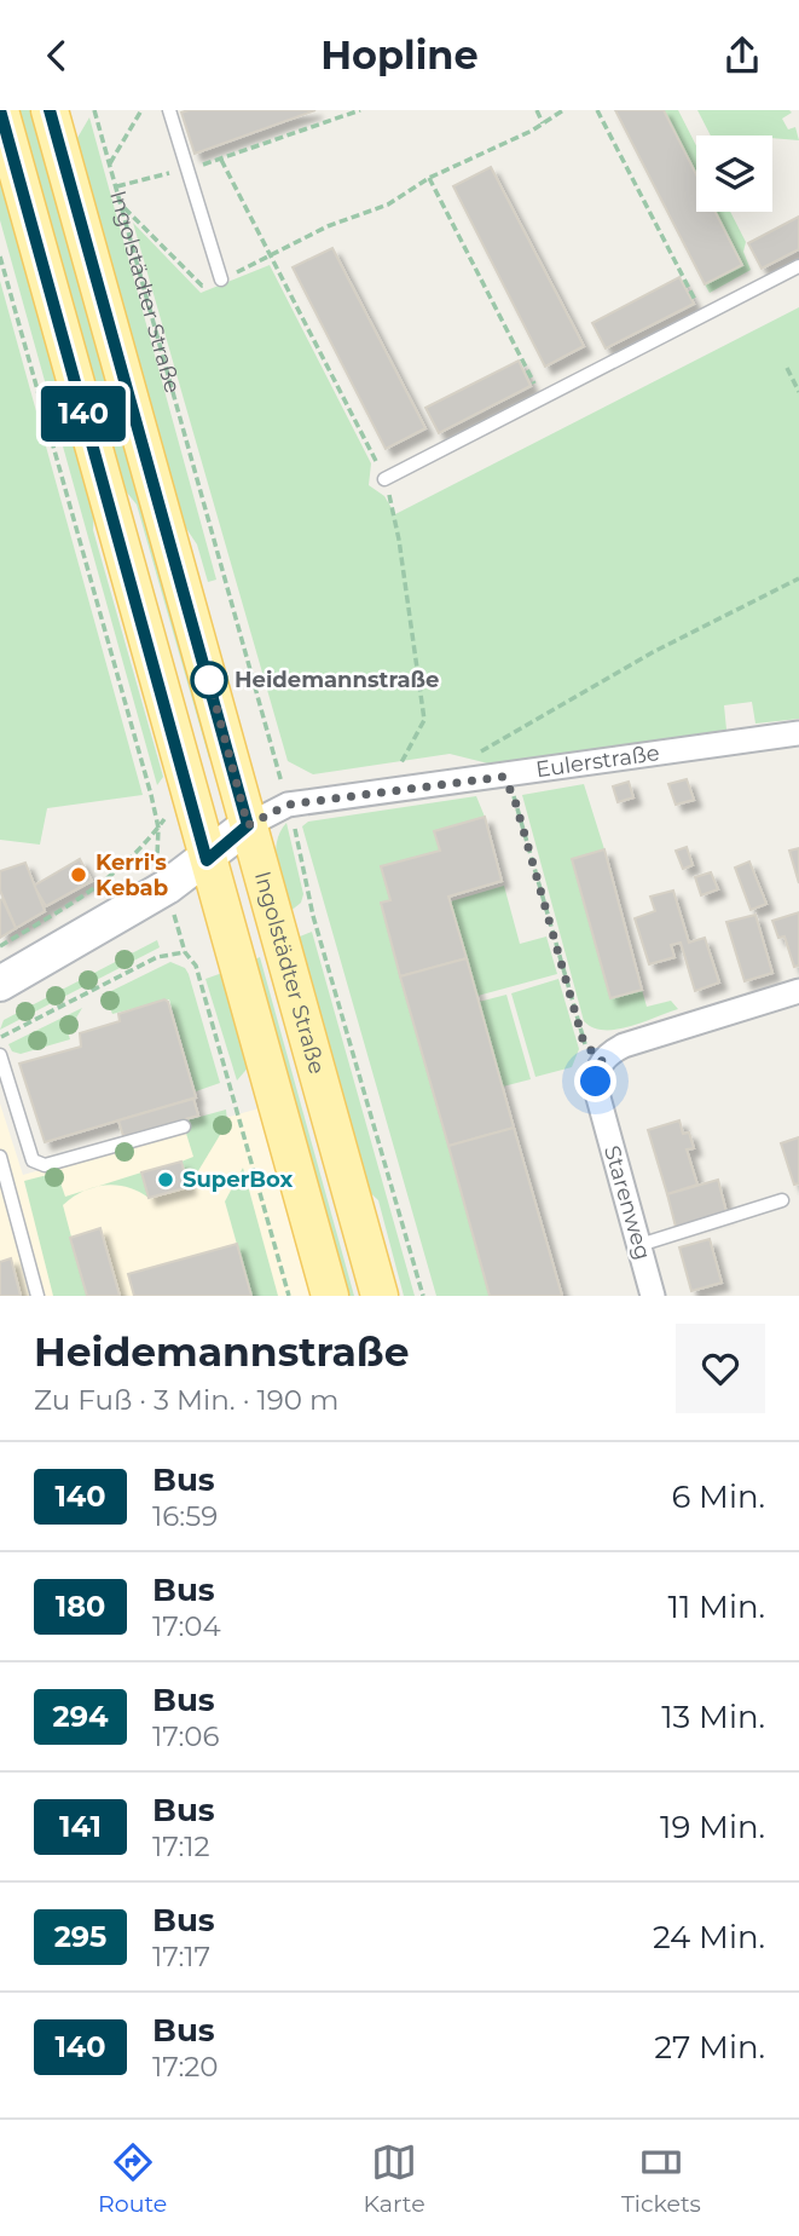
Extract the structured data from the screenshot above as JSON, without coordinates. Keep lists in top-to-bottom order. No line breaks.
{"streets":{"main road":["Ingolstädter Straße"],"street":["Eulerstraße","Starenweg"]},"crossings":[["Ingolstädter Straße","Eulerstraße"]],"places":["Heidemannstraße","Kerri's Kebab","SuperBox"],"lines":["bus line 140"],"page":{"header":"Hopline","on_map":"140","heading":["Heidemannstraße","Zu Fuß · 3 Min. · 190 m"],"list":[{"mark":"140","name":"Bus","note":"16:59","value":"6 Min."},{"mark":"180","name":"Bus","note":"17:04","value":"11 Min."},{"mark":"294","name":"Bus","note":"17:06","value":"13 Min."},{"mark":"141","name":"Bus","note":"17:12","value":"19 Min."},{"mark":"295","name":"Bus","note":"17:17","value":"24 Min."},{"mark":"140","name":"Bus","note":"17:20","value":"27 Min."}],"tabs":["Route","Karte","Tickets"]}}
